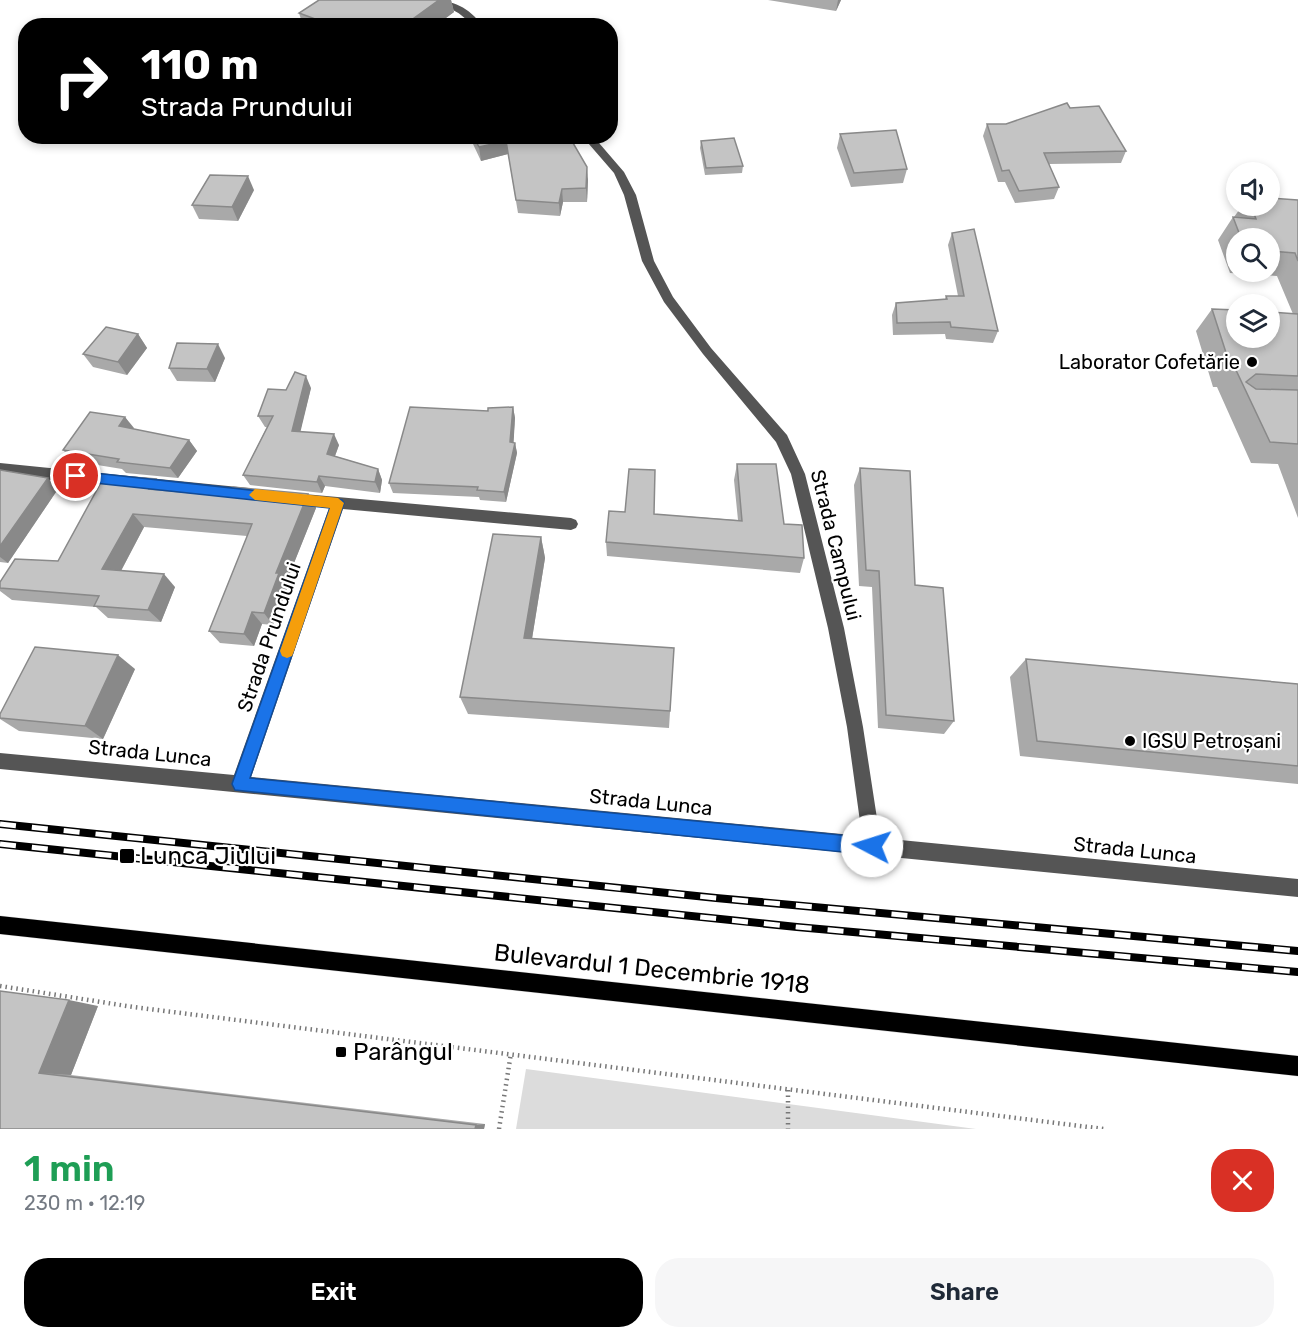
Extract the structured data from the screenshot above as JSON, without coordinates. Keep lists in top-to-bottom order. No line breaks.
{"streets":{"main road":["Bulevardul 1 Decembrie 1918"],"street":["Strada Campului","Strada Prundului","Strada Lunca"]},"crossings":[["Strada Campului","Strada Lunca"],["Strada Prundului","Strada Lunca"]],"places":{"other":["Laborator Cofetărie","IGSU Petroșani"],"transit":["Lunca Jiului","Parângul"]},"page":{"turn":["110 m","Strada Prundului"],"heading":["1 min","230 m · 12:19"],"buttons":["Exit","Share"]}}
